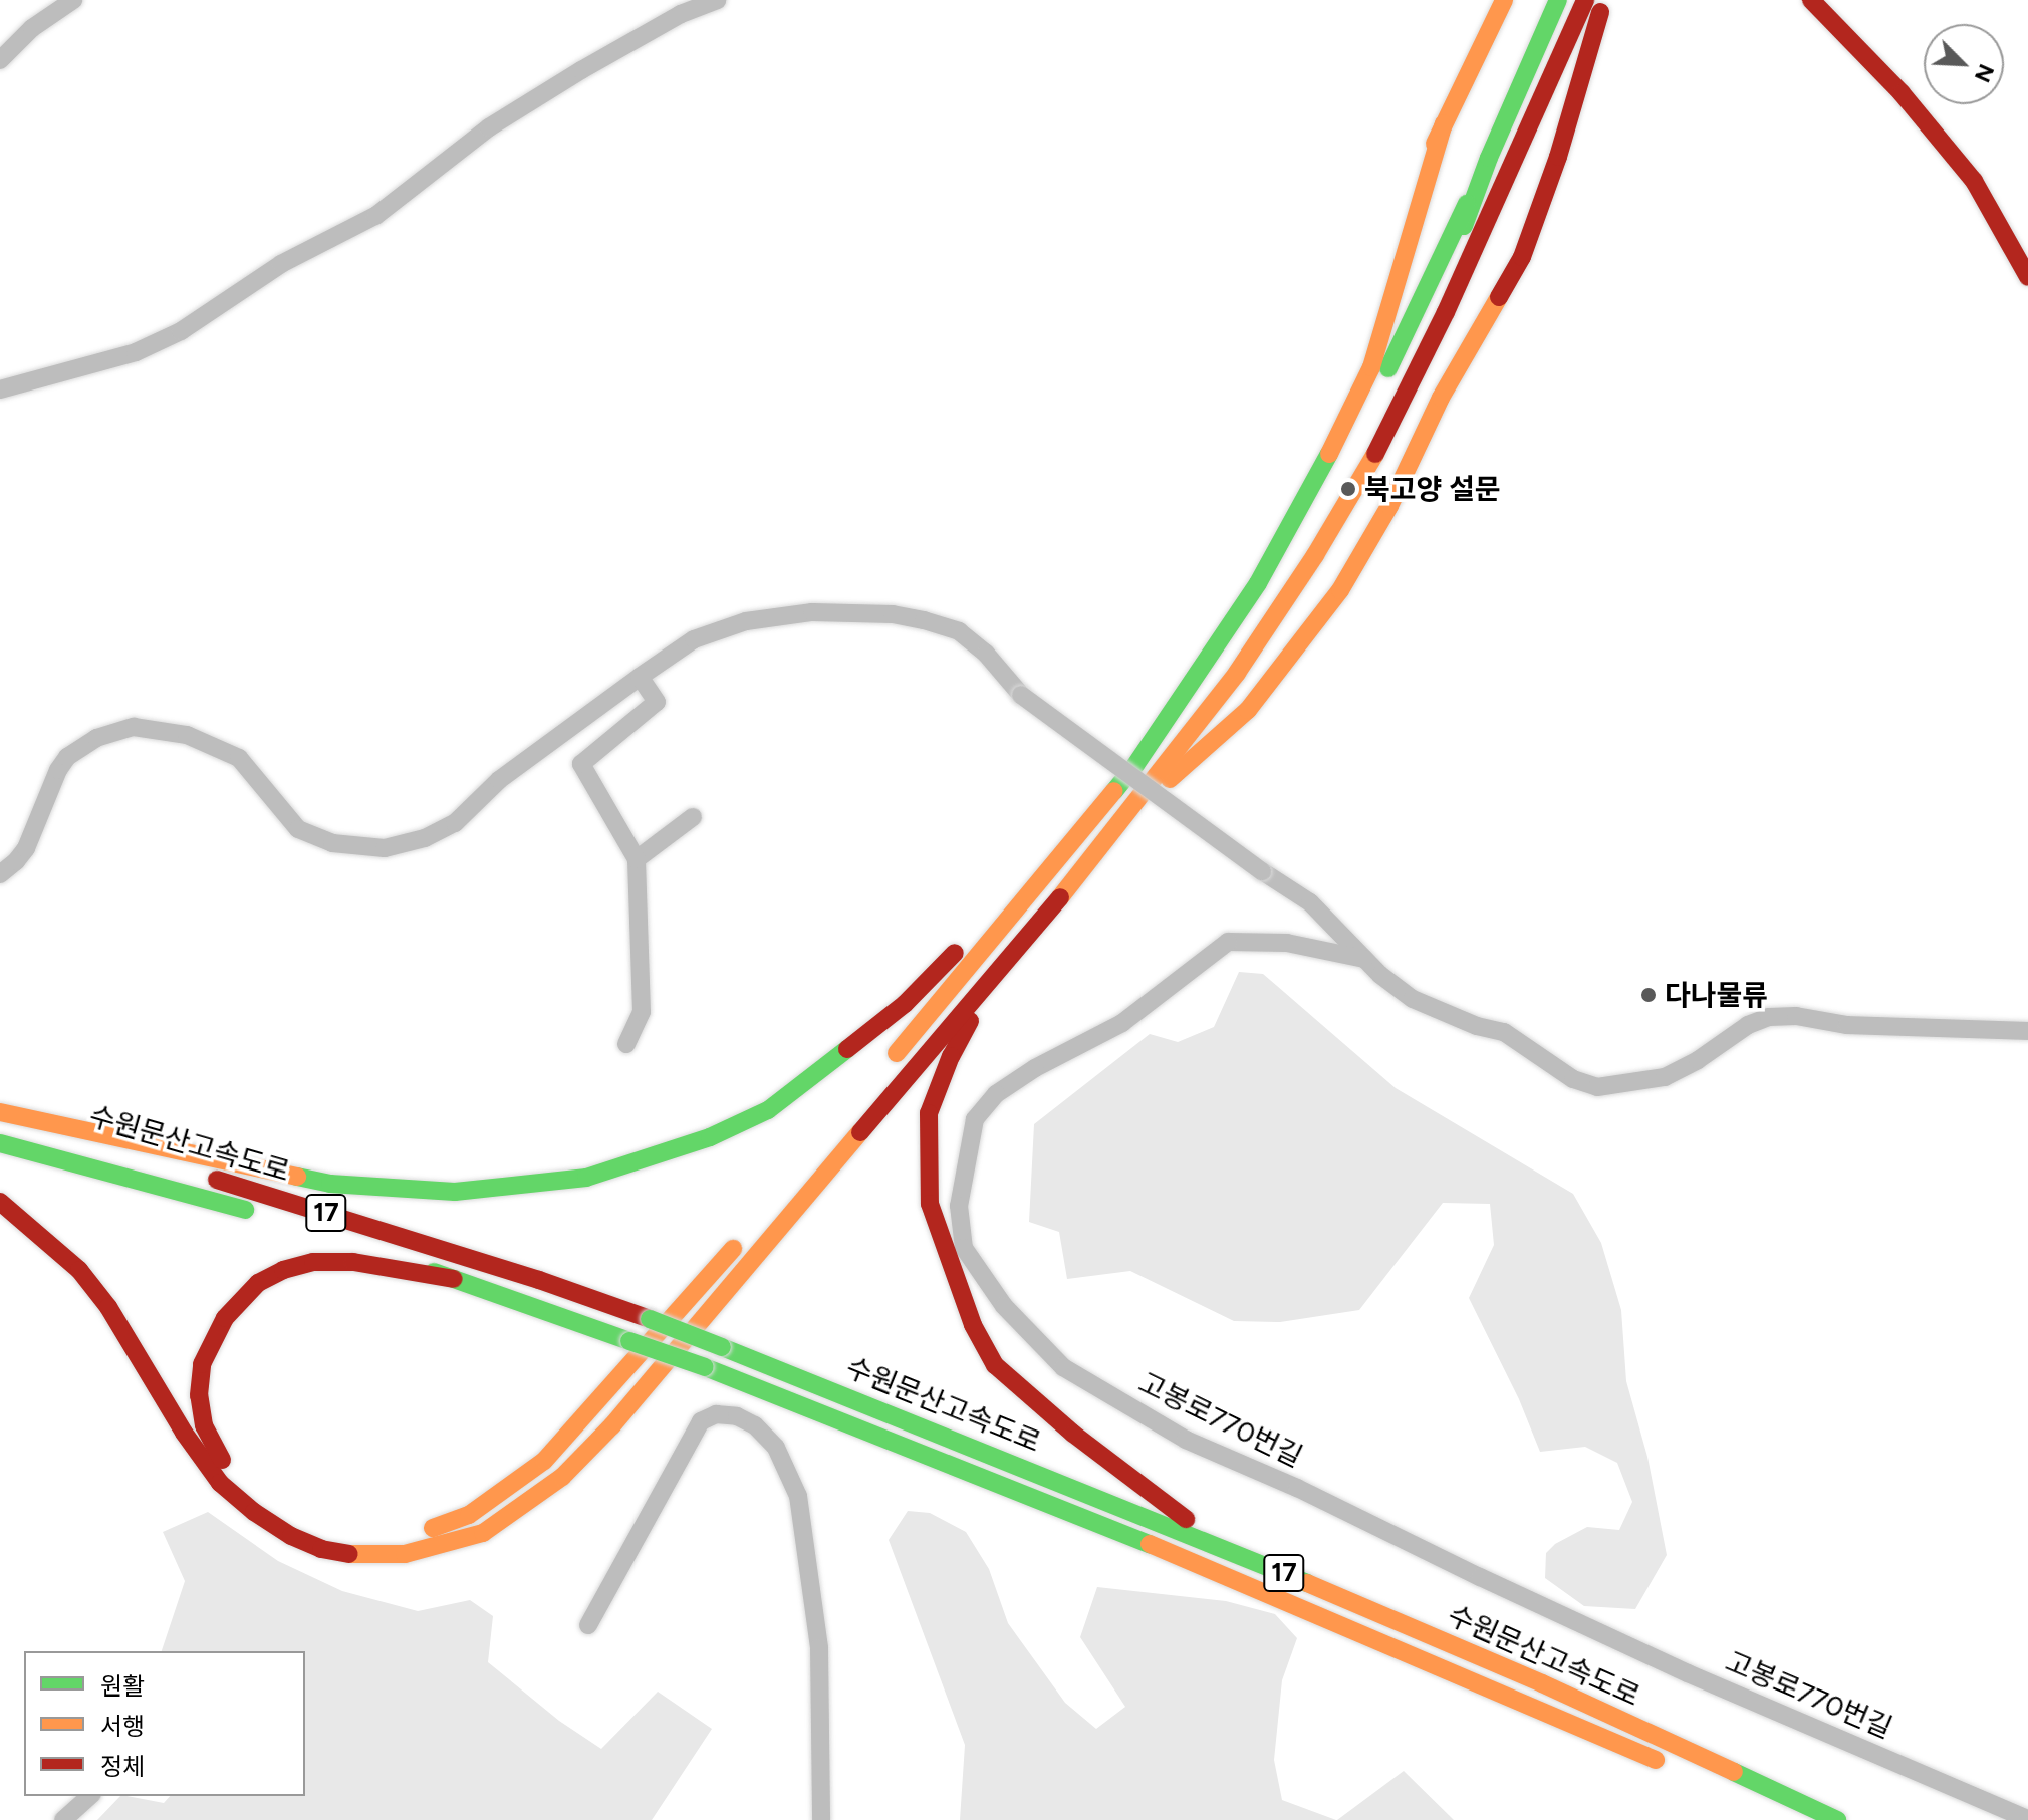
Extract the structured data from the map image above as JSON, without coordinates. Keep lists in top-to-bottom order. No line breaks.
{"streets":{"main road":["수원문산고속도로","17"],"street":["고봉로770번길"]},"places":["북고양 설문","다나물류"],"legend":["원활","서행","정체"],"north":"bottom right"}
